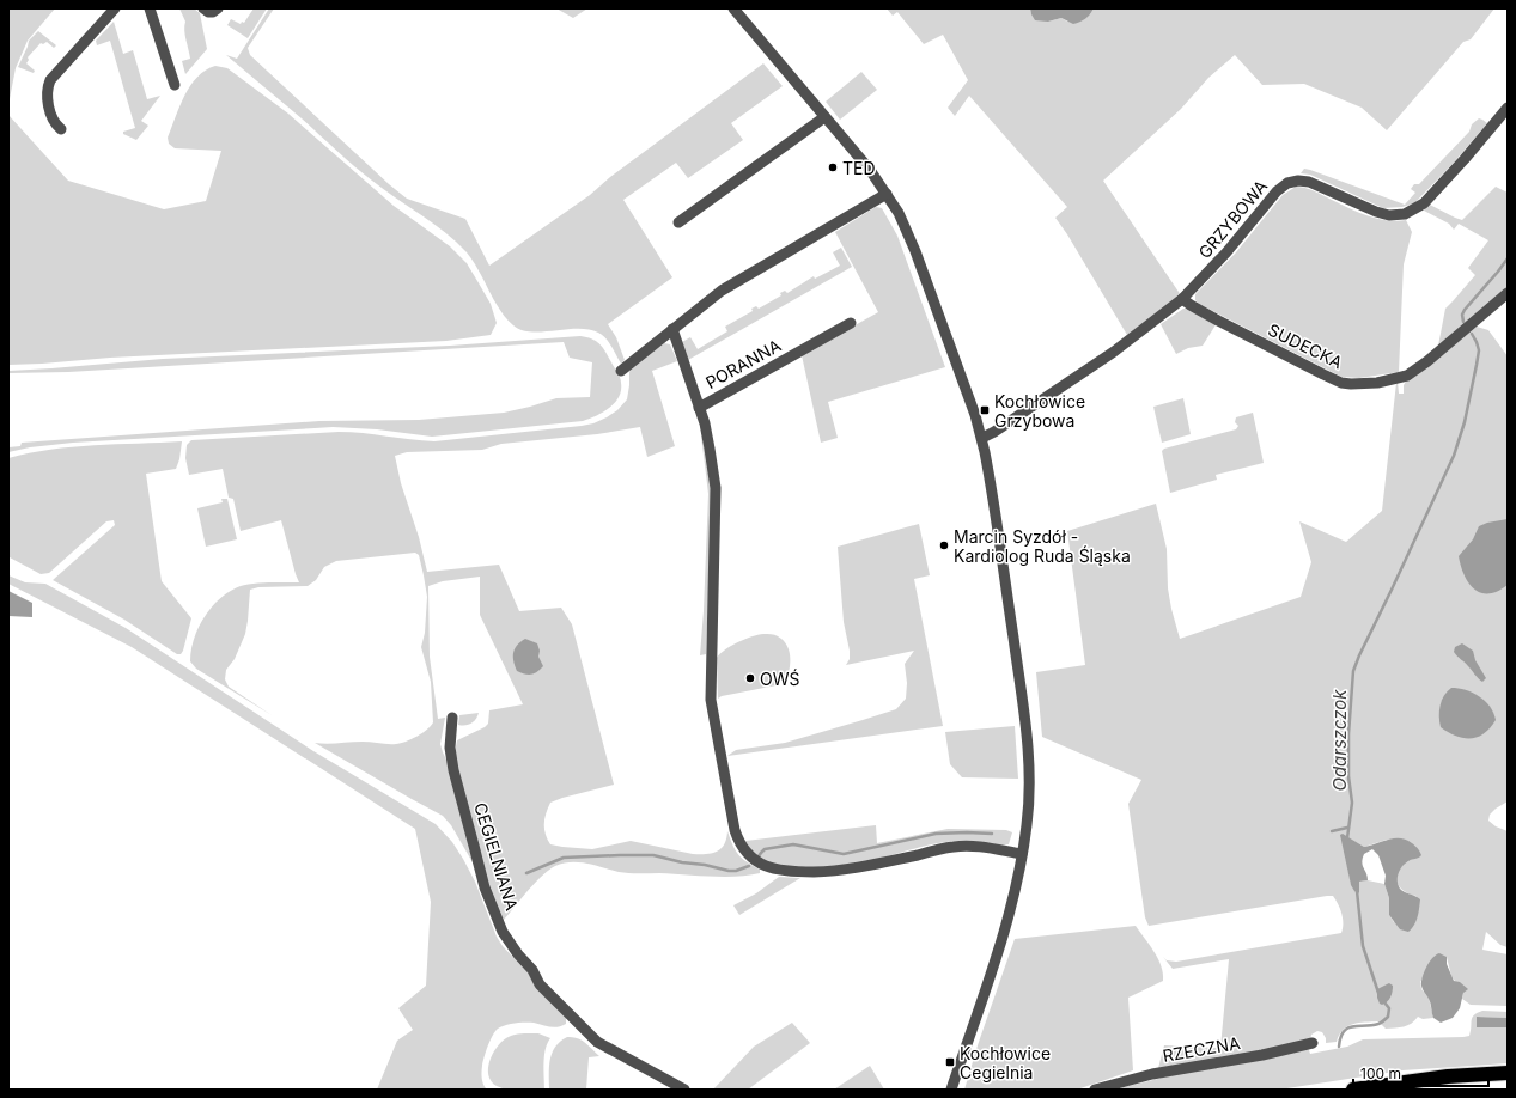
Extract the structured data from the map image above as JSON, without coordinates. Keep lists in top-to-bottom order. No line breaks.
{"streets":{"street":["GRZYBOWA","SUDECKA","PORANNA","CEGIELNIANA","RZECZNA"]},"crossings":[["GRZYBOWA","SUDECKA"]],"water":["Odarszczok"],"places":{"other":["TED","Marcin Syzdół - Kardiolog Ruda Śląska","OWŚ"],"transit":["Kochłowice Grzybowa","Kochłowice Cegielnia"]},"scale_bar":"100 m"}
